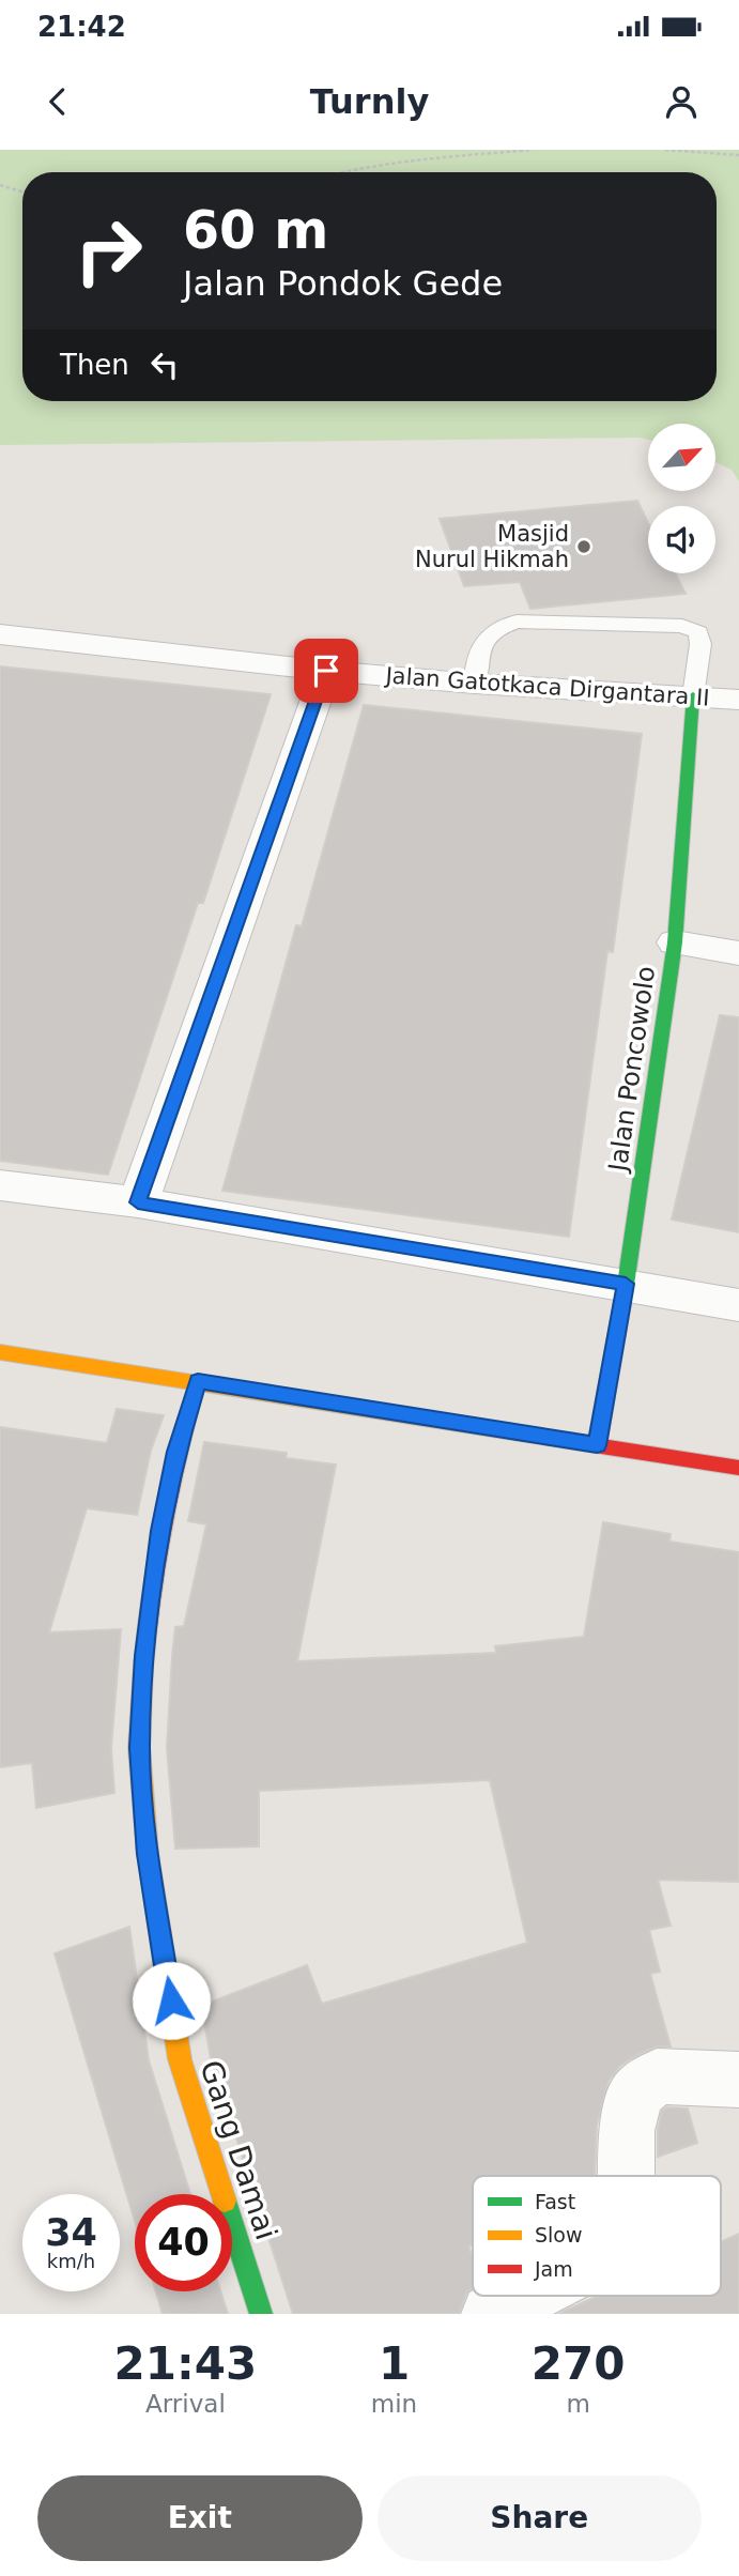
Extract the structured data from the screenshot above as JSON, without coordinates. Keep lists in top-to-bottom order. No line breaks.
{"streets":{"street":["Jalan Gatotkaca Dirgantara II","Jalan Poncowolo","Gang Damai"]},"crossings":[["Jalan Gatotkaca Dirgantara II","Jalan Poncowolo"]],"places":["Masjid Nurul Hikmah"],"legend":["Fast","Slow","Jam"],"north":"top right","page":{"status":"21:42","header":"Turnly","turn":["60 m","Jalan Pondok Gede"],"then":"Then","speed":"34 km/h","limit":"40","eta":["21:43","Arrival","1","min","270","m"],"buttons":["Exit","Share"]}}
